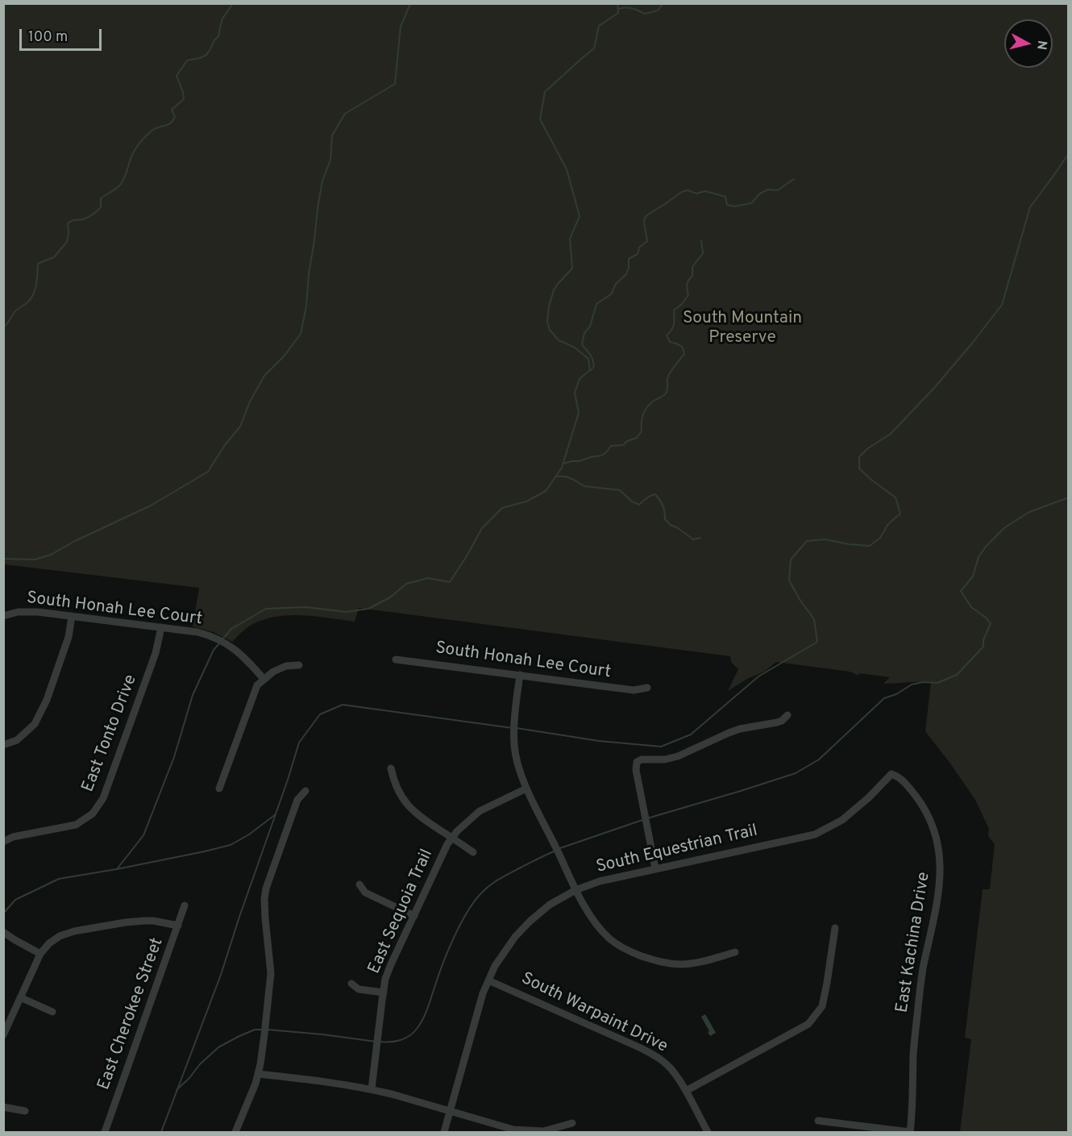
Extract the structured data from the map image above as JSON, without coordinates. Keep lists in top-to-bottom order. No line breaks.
{"streets":{"street":["South Honah Lee Court","East Tonto Drive","South Equestrian Trail","East Sequoia Trail","East Kachina Drive","South Warpaint Drive","East Cherokee Street"]},"crossings":[["South Honah Lee Court","East Tonto Drive"],["South Equestrian Trail","East Kachina Drive"],["South Equestrian Trail","South Warpaint Drive"]],"parks":["South Mountain Preserve"],"scale_bar":"100 m","north":"right"}
